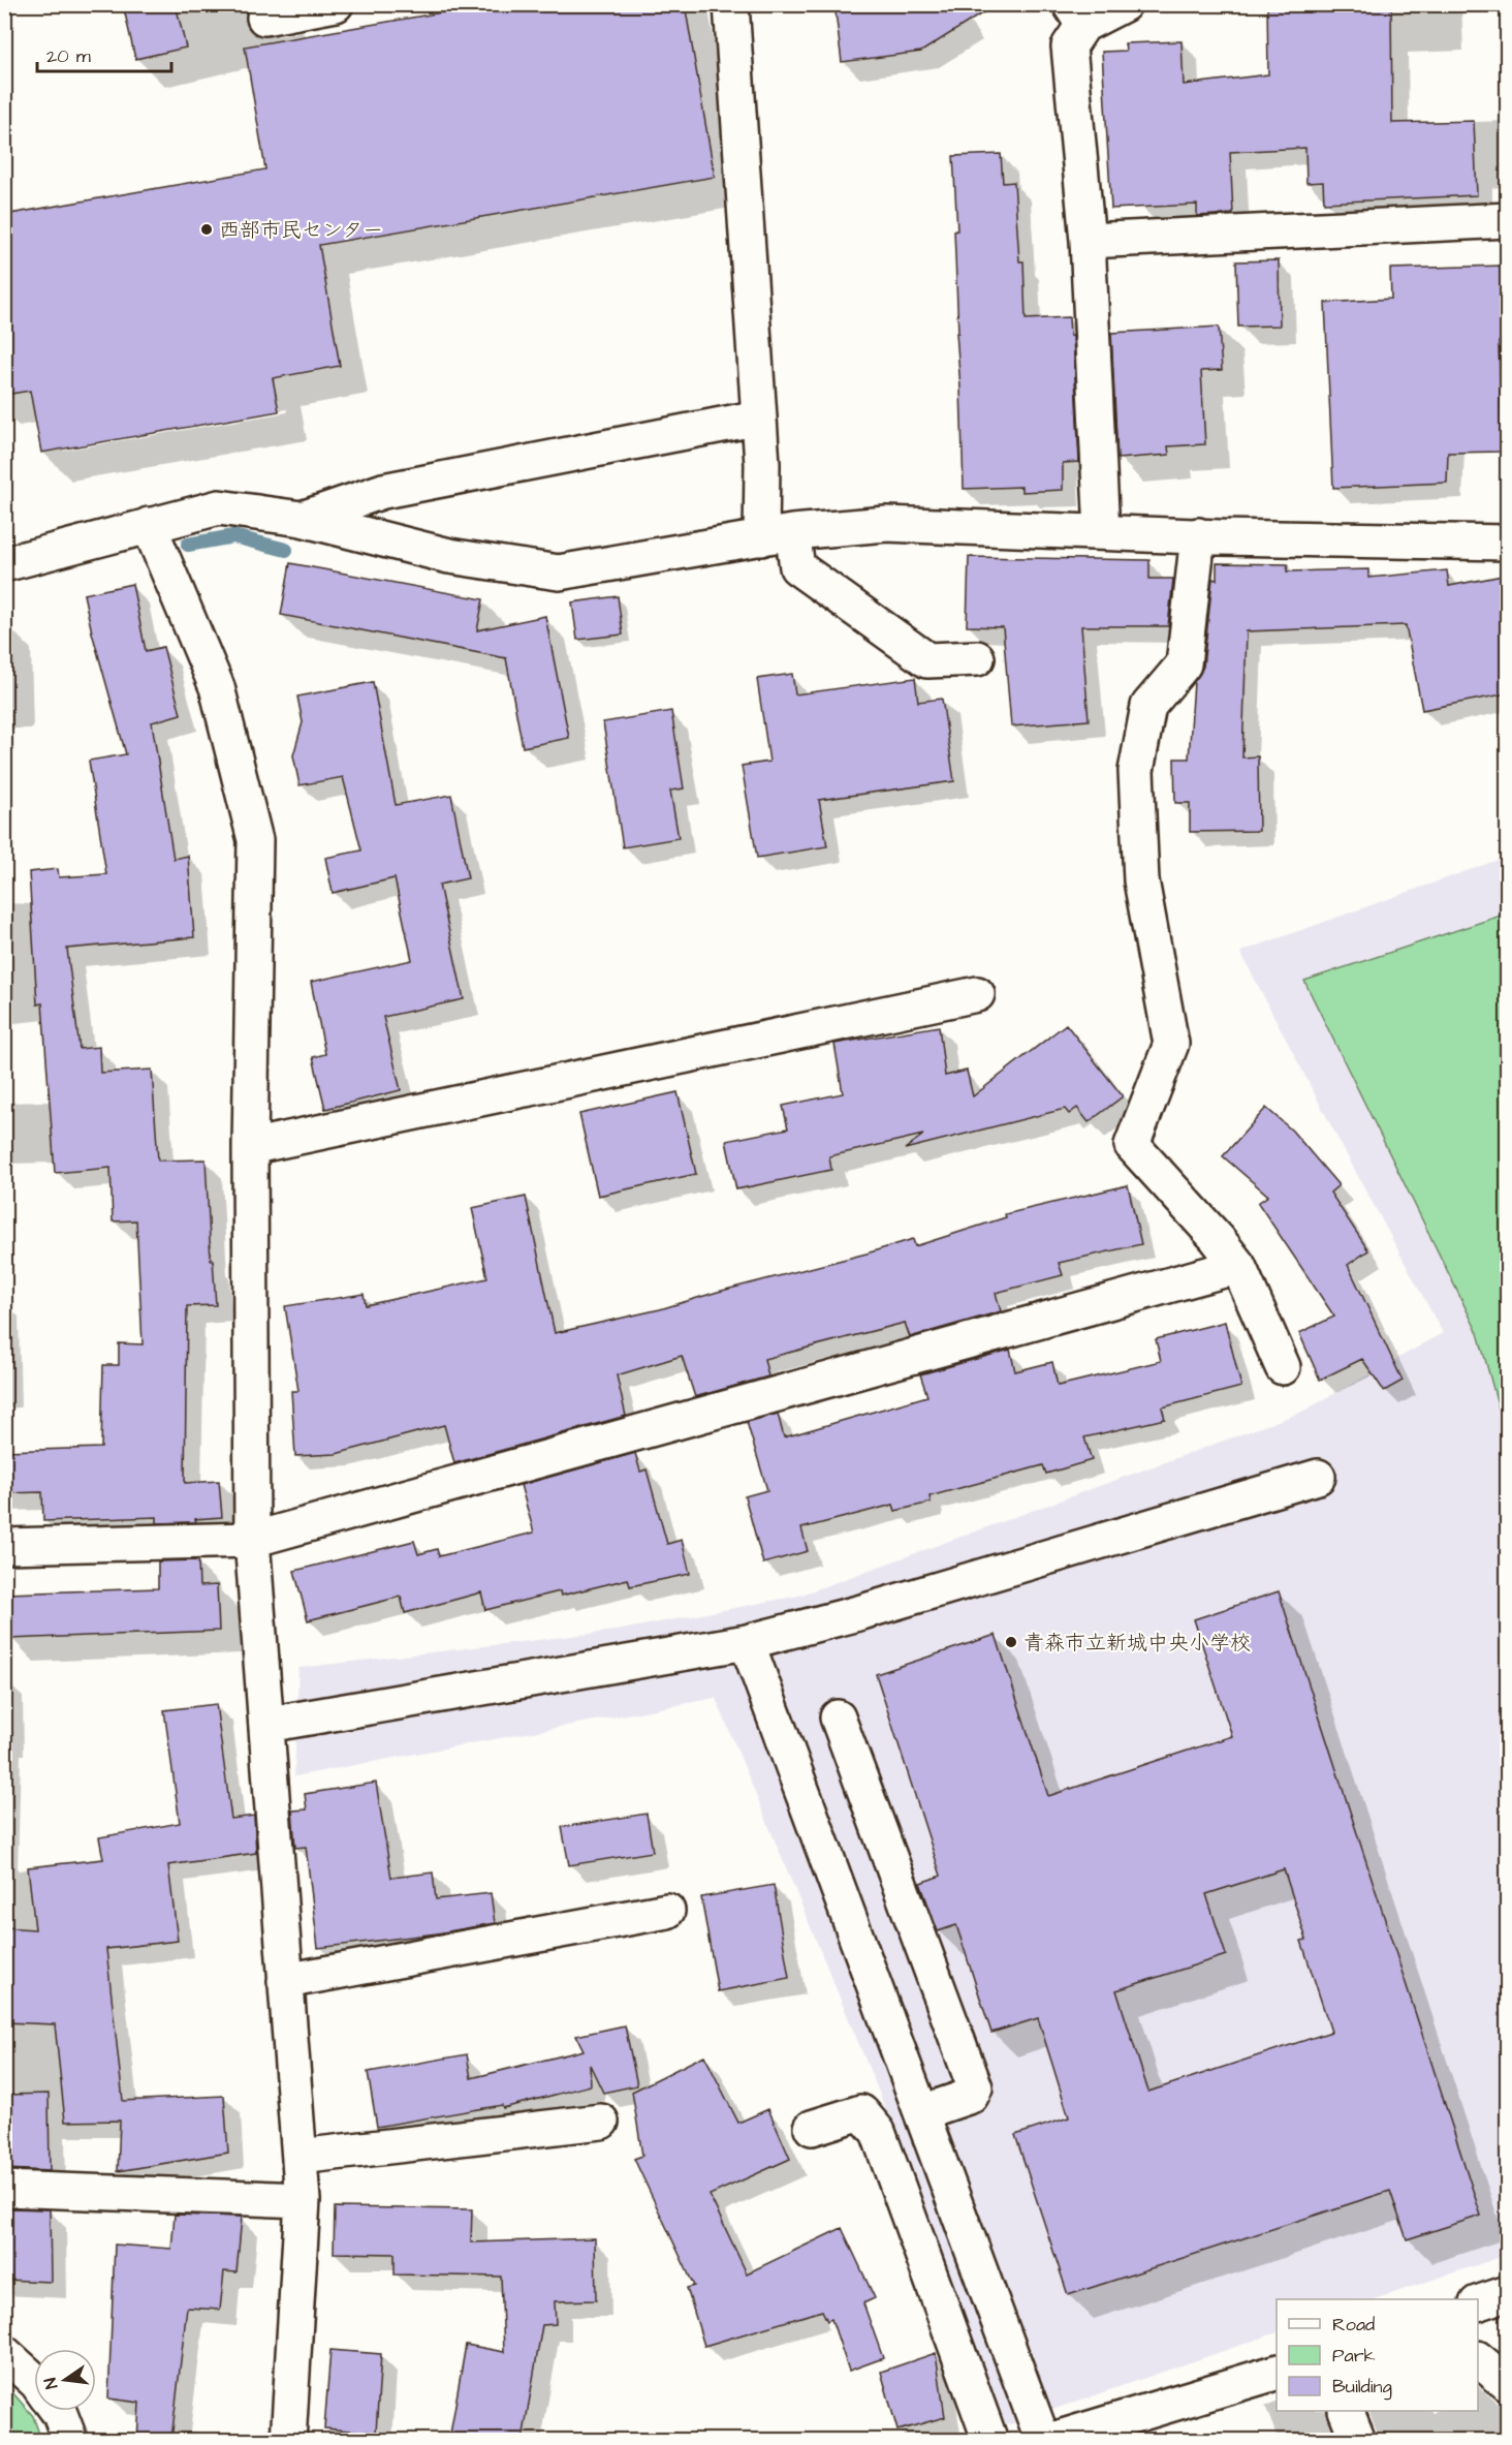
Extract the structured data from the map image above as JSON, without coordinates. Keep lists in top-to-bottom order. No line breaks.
{"places":["西部市民センター","青森市立新城中央小学校"],"legend":["Road","Park","Building"],"scale_bar":"20 m","north":"left"}
